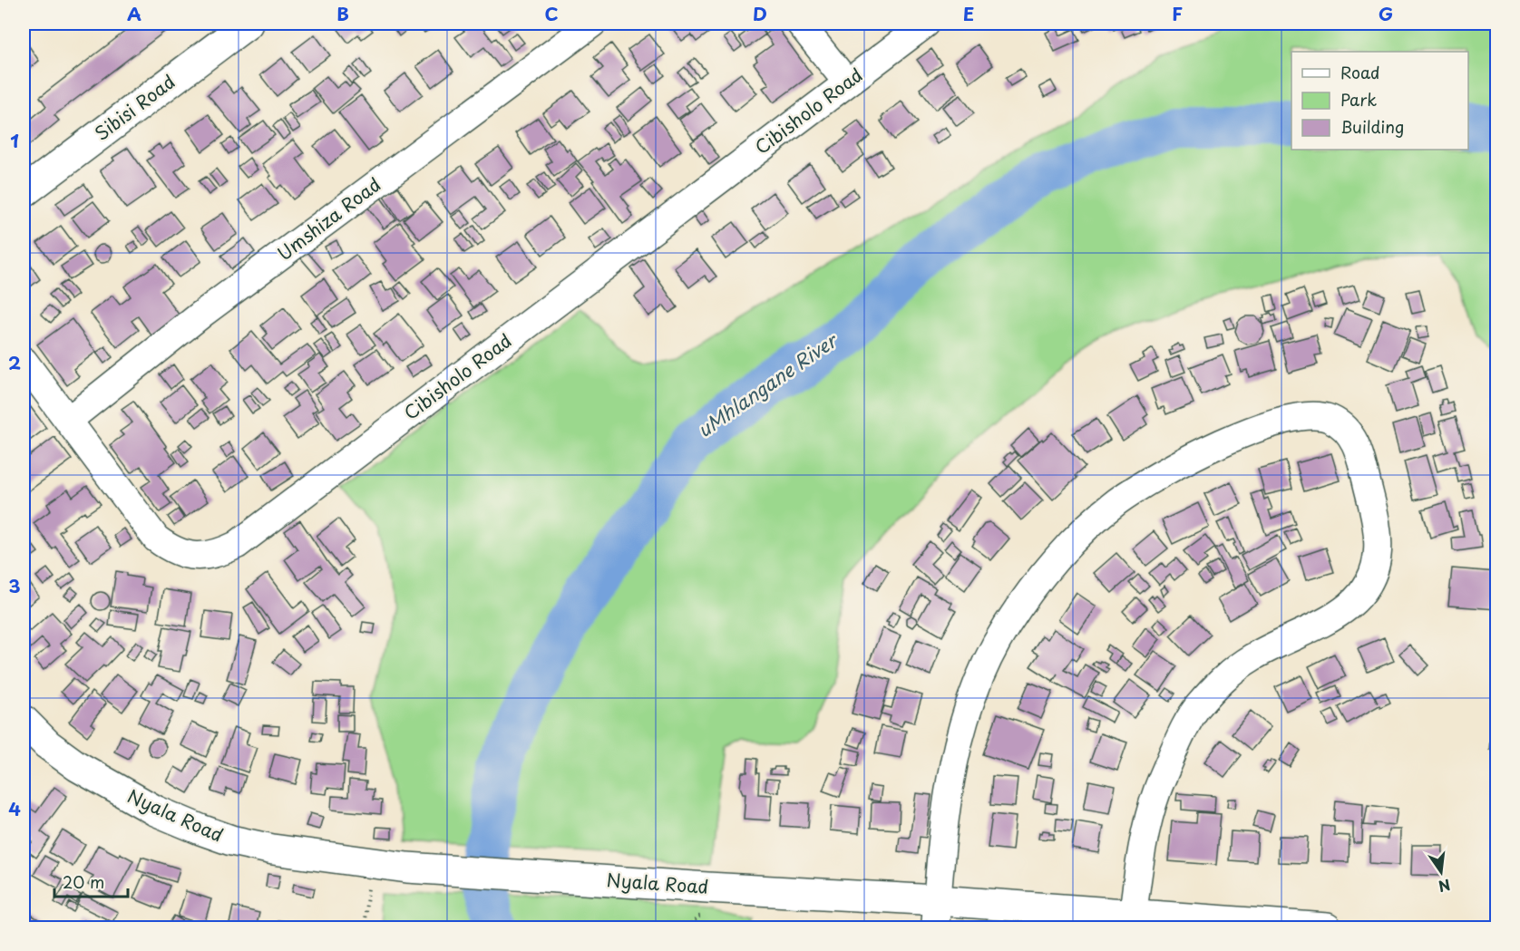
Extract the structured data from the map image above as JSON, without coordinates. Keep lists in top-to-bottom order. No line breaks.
{"streets":{"street":["Sibisi Road","Cibisholo Road","Umshiza Road","Nyala Road"]},"crossings":[["Cibisholo Road","Umshiza Road"]],"water":["uMhlangane River"],"legend":["Road","Park","Building"],"scale_bar":"20 m","north":"bottom","grid":{"columns":["A","B","C","D","E","F","G"],"rows":["1","2","3","4"]}}
